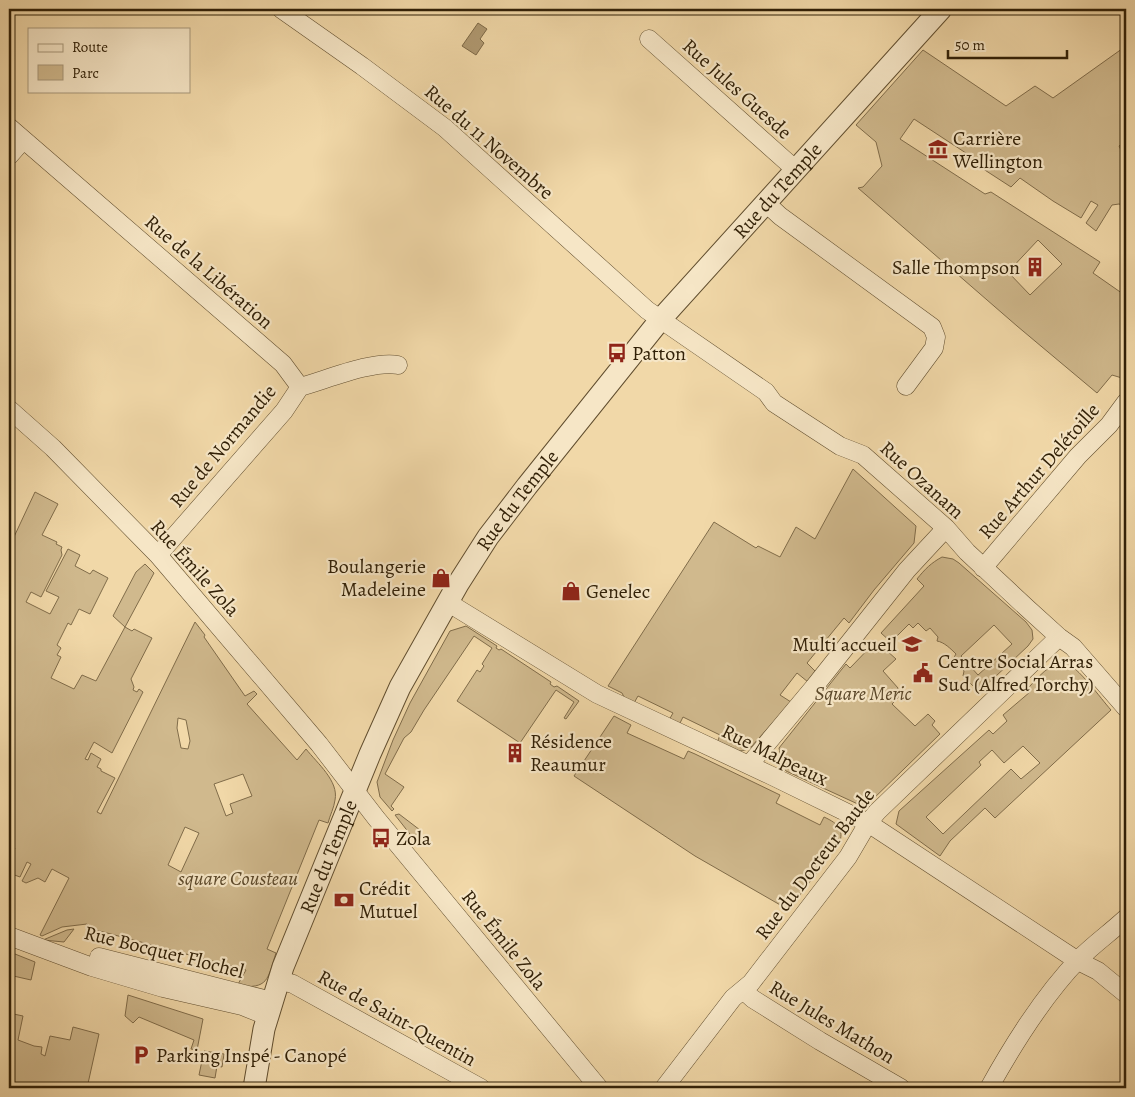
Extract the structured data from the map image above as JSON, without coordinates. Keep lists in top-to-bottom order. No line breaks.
{"streets":{"street":["Rue Jules Guesde","Rue du 11 Novembre","Rue du Temple","Rue de la Libération","Rue de Normandie","Rue Arthur Delétoille","Rue Ozanam","Rue Émile Zola","Rue Malpeaux","Rue du Docteur Baude","Rue Bocquet Flochel","Rue de Saint-Quentin","Rue Jules Mathon"]},"crossings":[["Rue Jules Guesde","Rue du Temple"],["Rue du 11 Novembre","Rue du Temple"],["Rue du 11 Novembre","Rue Ozanam"],["Rue du Temple","Rue Ozanam"],["Rue du Temple","Rue Émile Zola"],["Rue du Temple","Rue Malpeaux"],["Rue du Temple","Rue Bocquet Flochel"],["Rue du Temple","Rue de Saint-Quentin"],["Rue de la Libération","Rue de Normandie"],["Rue de Normandie","Rue Émile Zola"],["Rue Arthur Delétoille","Rue Ozanam"],["Rue Ozanam","Rue du Docteur Baude"],["Rue Malpeaux","Rue du Docteur Baude"],["Rue du Docteur Baude","Rue Jules Mathon"]],"parks":["Square Meric","square Cousteau"],"places":{"museum":["Carrière Wellington"],"building":["Salle Thompson","Résidence Reaumur"],"bus stop":["Patton","Zola"],"shop":["Boulangerie Madeleine","Genelec"],"school or university":["Multi accueil"],"public building":["Centre Social Arras Sud (Alfred Torchy)"],"bank":["Crédit Mutuel"],"parking":["Parking Inspé - Canopé"]},"legend":["Route","Parc"],"scale_bar":"50 m"}
